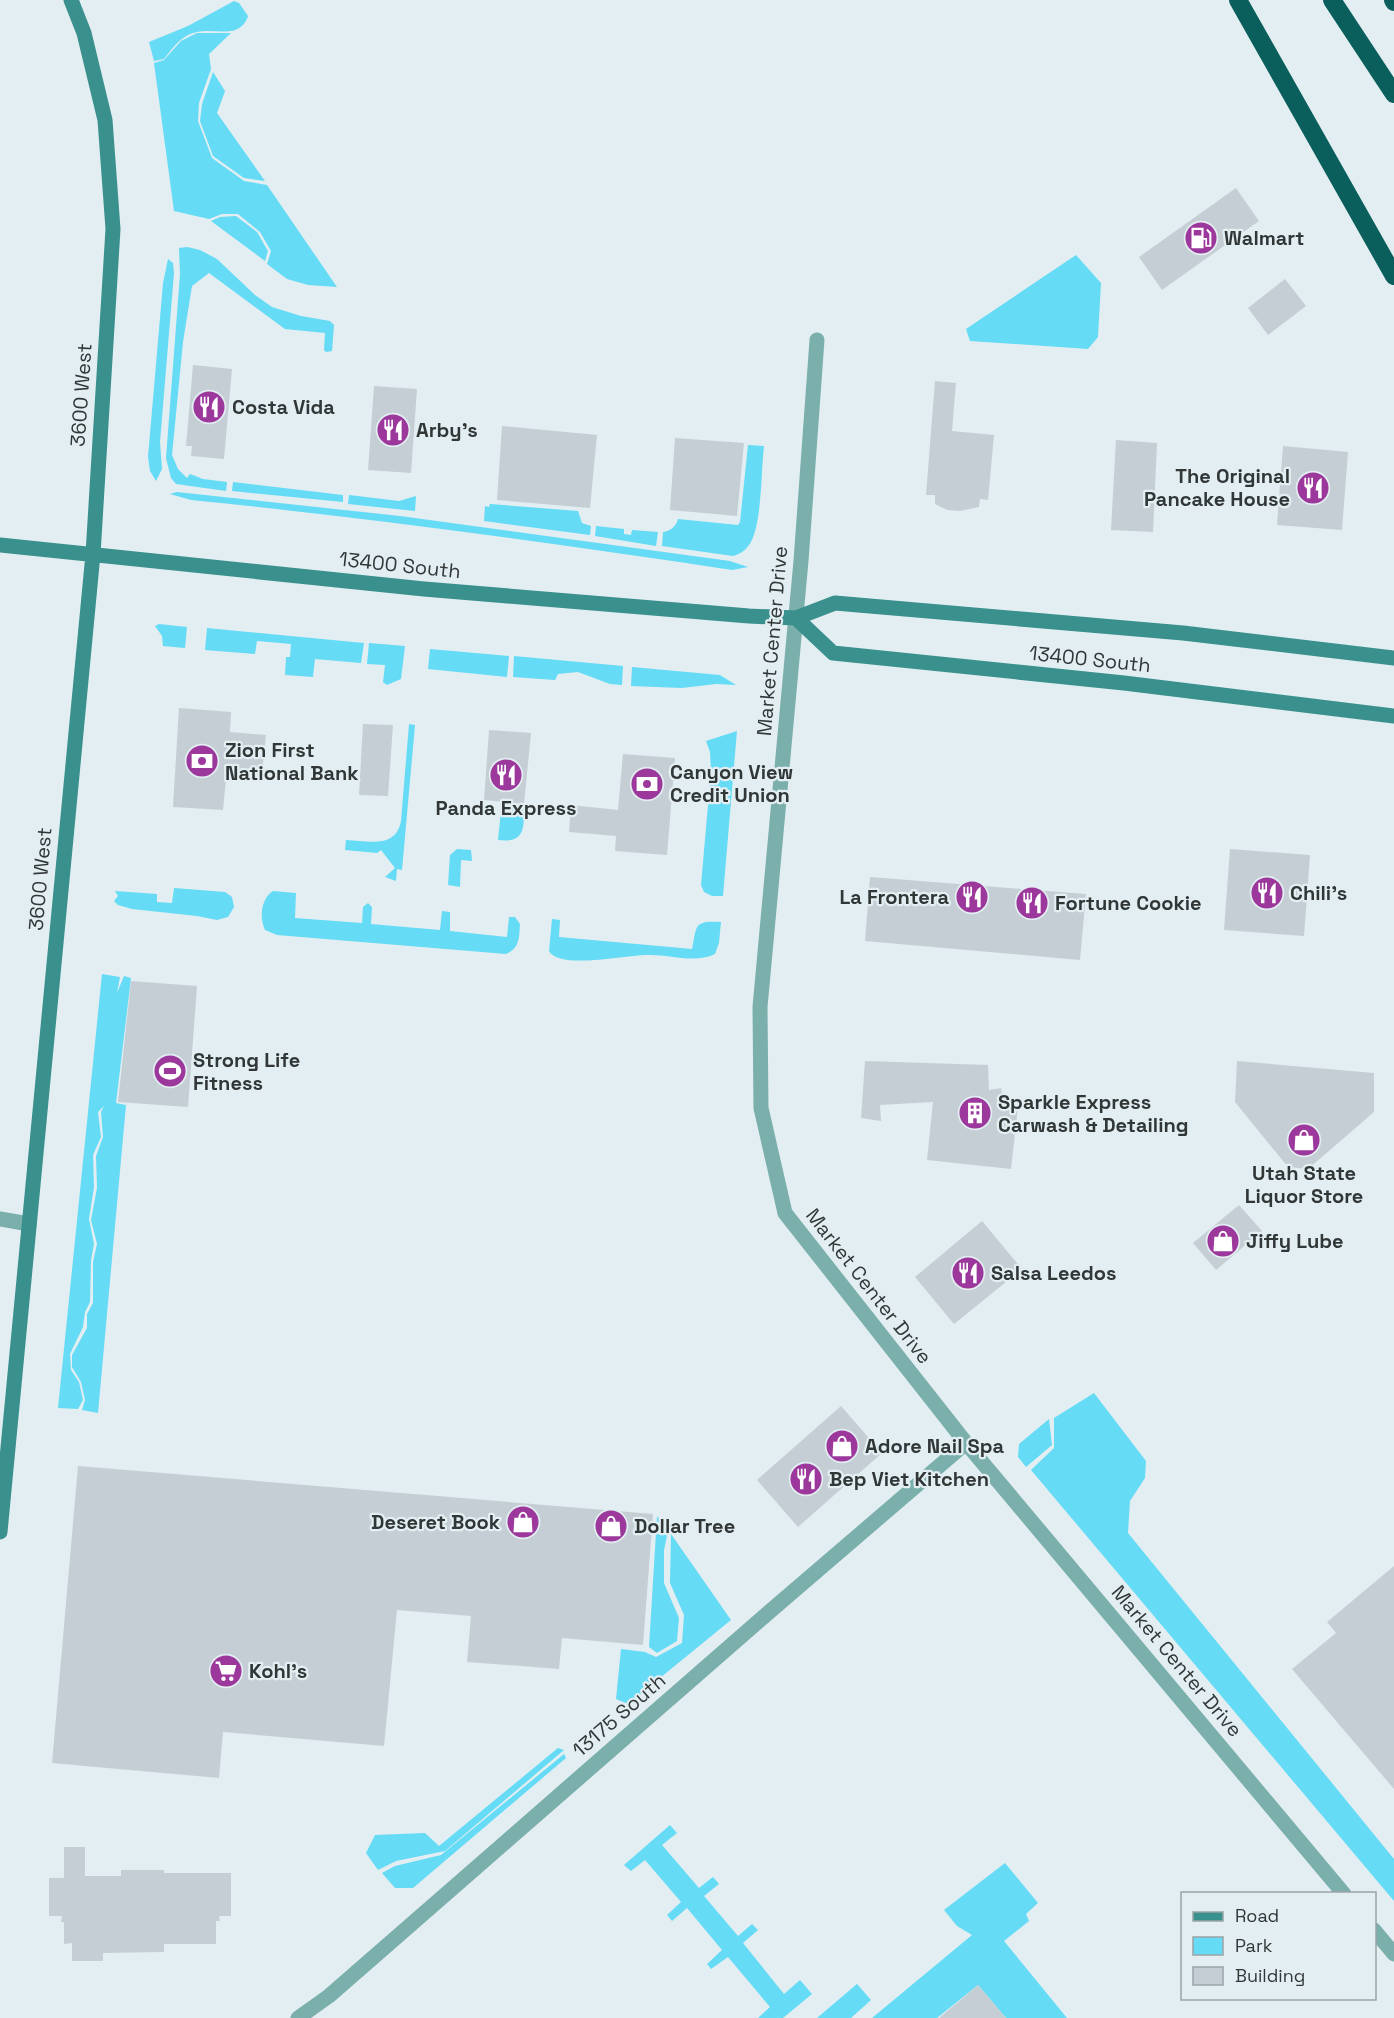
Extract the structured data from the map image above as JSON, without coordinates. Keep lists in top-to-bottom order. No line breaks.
{"streets":{"main road":["3600 West","13400 South"],"street":["Market Center Drive","13175 South"]},"crossings":[["3600 West","13400 South"],["13400 South","Market Center Drive"],["Market Center Drive","13175 South"]],"places":{"fuel station":["Walmart"],"restaurant":["Costa Vida","Arby's","The Original Pancake House","Panda Express","Chili's","La Frontera","Fortune Cookie","Salsa Leedos","Bep Viet Kitchen"],"bank":["Zion First National Bank","Canyon View Credit Union"],"sports":["Strong Life Fitness"],"building":["Sparkle Express Carwash & Detailing"],"shop":["Utah State Liquor Store","Jiffy Lube","Adore Nail Spa","Deseret Book","Dollar Tree"],"supermarket":["Kohl's"]},"legend":["Road","Park","Building"]}
